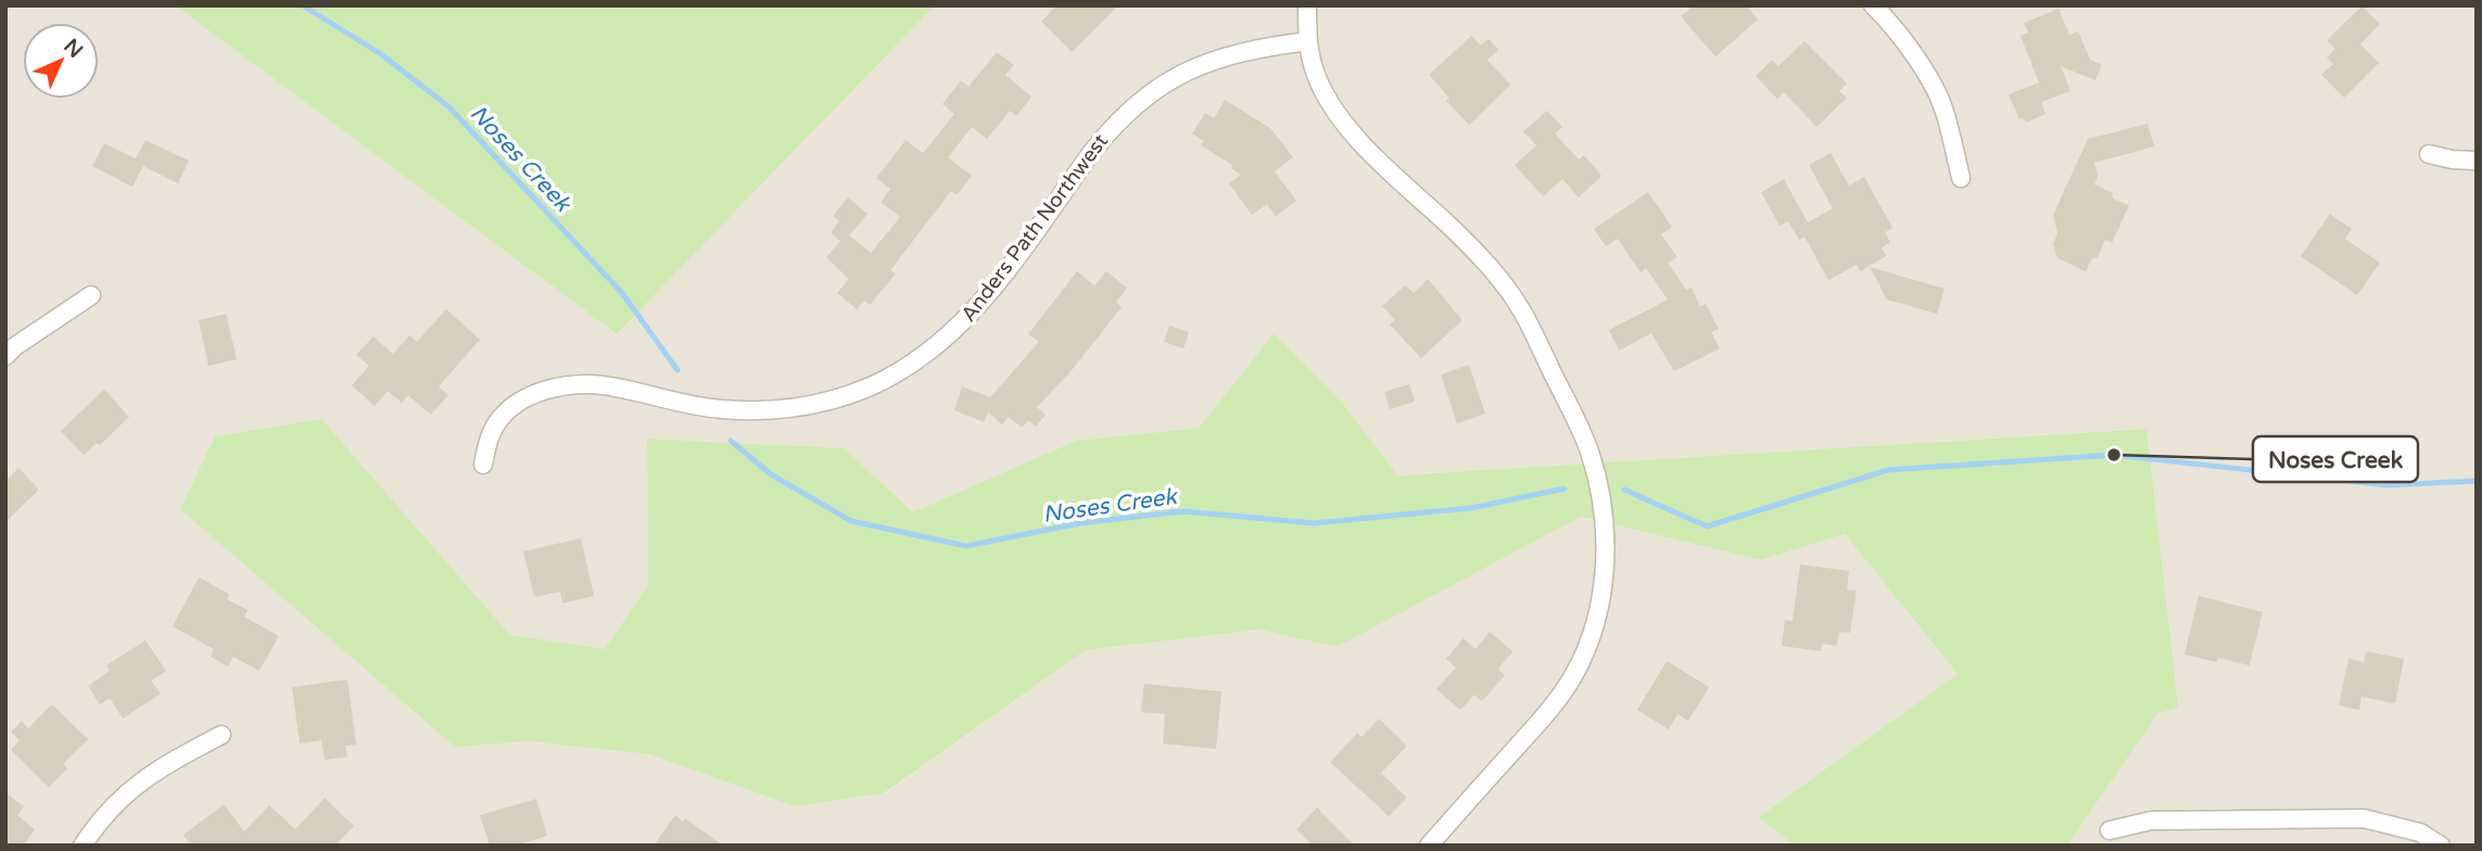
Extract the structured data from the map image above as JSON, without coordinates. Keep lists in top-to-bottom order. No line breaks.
{"streets":{"street":["Anders Path Northwest"]},"water":["Noses Creek"],"places":["Noses Creek"],"north":"top right"}
